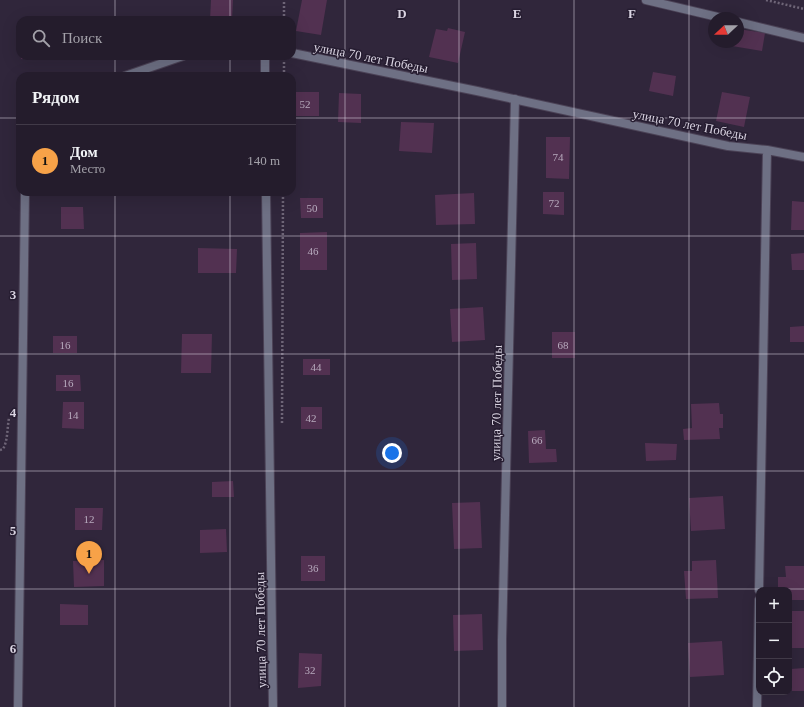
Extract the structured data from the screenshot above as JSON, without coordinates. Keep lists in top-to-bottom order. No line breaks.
{"streets":{"street":["улица 70 лет Победы"]},"house_numbers":["52","74","72","50","46","16","68","44","16","14","42","66","12","36","32"],"north":"left","page":{"search":"Поиск","heading":"Рядом","list":[{"mark":"1","name":"Дом","note":"Место","value":"140 m"}],"pins":"1","map_buttons":["+","−"]},"grid":{"columns":["D","E","F"],"rows":["3","4","5","6"]}}
